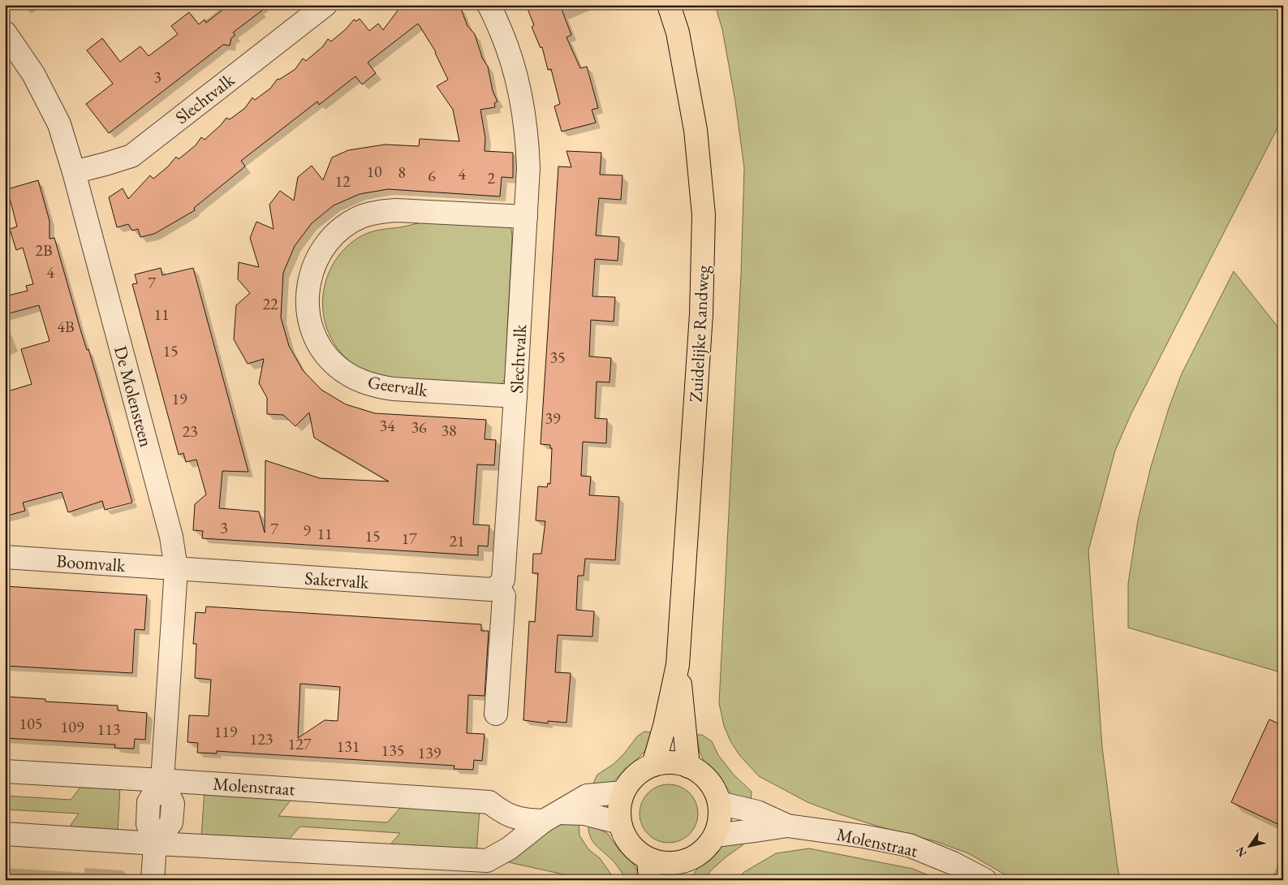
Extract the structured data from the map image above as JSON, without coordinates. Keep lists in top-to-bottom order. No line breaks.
{"streets":{"main road":["Zuidelijke Randweg"],"street":["Slechtvalk","Geervalk","De Molensteen","Boomvalk","Sakervalk","Molenstraat"]},"crossings":[["Slechtvalk","Geervalk"],["Slechtvalk","De Molensteen"],["Slechtvalk","Sakervalk"],["Zuidelijke Randweg","Molenstraat"],["De Molensteen","Boomvalk"],["De Molensteen","Sakervalk"],["De Molensteen","Molenstraat"],["Boomvalk","Sakervalk"]],"house_numbers":["3","10","8","4","6","2","12","2B","4","7","22","11","4B","15","35","19","39","34","36","38","23","3","7","9","11","15","17","21","105","109","113","119","123","127","131","135","139"],"north":"bottom left"}
